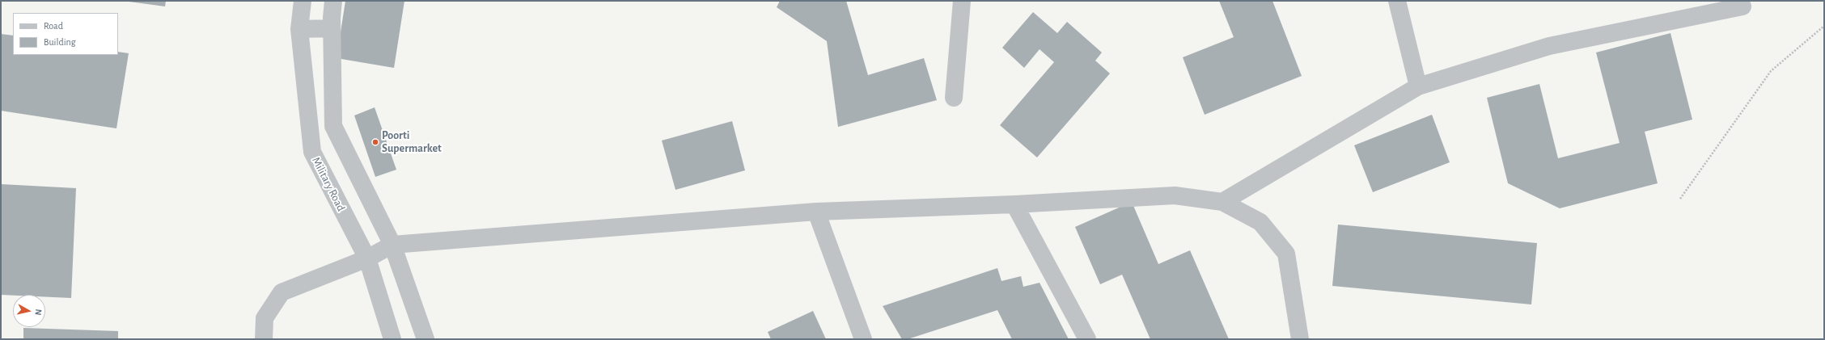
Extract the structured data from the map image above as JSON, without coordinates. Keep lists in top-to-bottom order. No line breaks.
{"streets":{"street":["Military Road"]},"places":["Poorti Supermarket"],"legend":["Road","Building"],"north":"right"}
